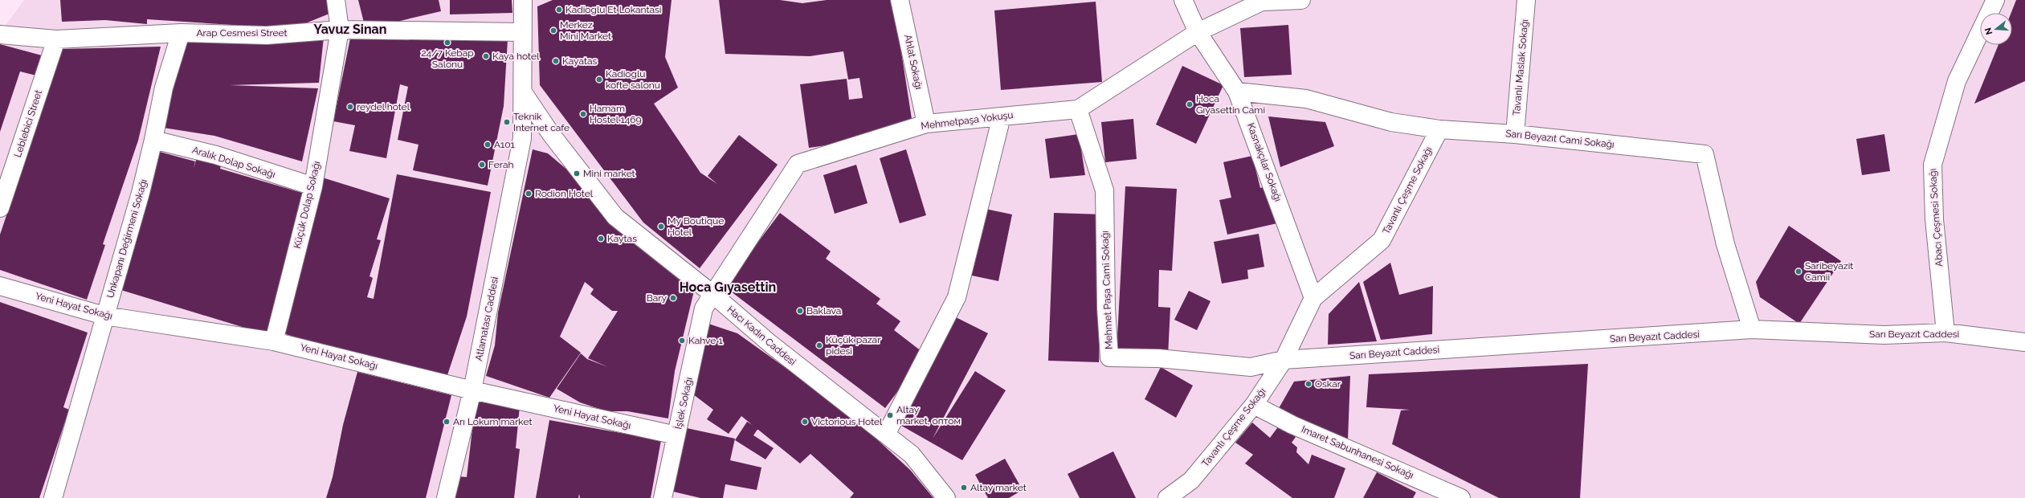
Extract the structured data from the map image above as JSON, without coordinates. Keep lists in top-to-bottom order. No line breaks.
{"streets":{"street":["Arap Cesmesi Street","Ahlat Sokağı","Tavanlı Maslak Sokağı","Mehmetpaşa Yokuşu","Leblebici Street","Sarı Beyazıt Cami Sokağı","Aralık Dolap Sokağı","Kasnakçılar Sokağı","Tavanlı Çeşme Sokağı","Küçük Dolap Sokağı","Abacı Çeşmesi Sokağı","Unkapanı Değirmeni Sokağı","Mehmet Paşa Cami Sokağı","Yeni Hayat Sokağı","Atlamatası Caddesi","Sarı Beyazıt Caddesi","Hacı Kadın Caddesi","İşlek Sokağı","Imaret Sabunhanesi Sokağı"]},"crossings":[["Arap Cesmesi Street","Leblebici Street"],["Arap Cesmesi Street","Küçük Dolap Sokağı"],["Arap Cesmesi Street","Unkapanı Değirmeni Sokağı"],["Arap Cesmesi Street","Atlamatası Caddesi"],["Ahlat Sokağı","Mehmetpaşa Yokuşu"],["Tavanlı Maslak Sokağı","Sarı Beyazıt Cami Sokağı"],["Mehmetpaşa Yokuşu","Kasnakçılar Sokağı"],["Mehmetpaşa Yokuşu","Mehmet Paşa Cami Sokağı"],["Mehmetpaşa Yokuşu","Hacı Kadın Caddesi"],["Mehmetpaşa Yokuşu","İşlek Sokağı"],["Sarı Beyazıt Cami Sokağı","Kasnakçılar Sokağı"],["Sarı Beyazıt Cami Sokağı","Tavanlı Çeşme Sokağı"],["Sarı Beyazıt Cami Sokağı","Sarı Beyazıt Caddesi"],["Aralık Dolap Sokağı","Küçük Dolap Sokağı"],["Aralık Dolap Sokağı","Unkapanı Değirmeni Sokağı"],["Kasnakçılar Sokağı","Tavanlı Çeşme Sokağı"],["Tavanlı Çeşme Sokağı","Mehmet Paşa Cami Sokağı"],["Tavanlı Çeşme Sokağı","Sarı Beyazıt Caddesi"],["Tavanlı Çeşme Sokağı","Imaret Sabunhanesi Sokağı"],["Küçük Dolap Sokağı","Yeni Hayat Sokağı"],["Abacı Çeşmesi Sokağı","Sarı Beyazıt Caddesi"],["Unkapanı Değirmeni Sokağı","Yeni Hayat Sokağı"],["Mehmet Paşa Cami Sokağı","Sarı Beyazıt Caddesi"],["Yeni Hayat Sokağı","Atlamatası Caddesi"],["Yeni Hayat Sokağı","İşlek Sokağı"],["Atlamatası Caddesi","Hacı Kadın Caddesi"],["Hacı Kadın Caddesi","İşlek Sokağı"]],"districts":["Yavuz Sinan","Hoca Gıyasettin"],"places":["Kadioglu Et Lokantasi","Merkez Mini Market","24/7 Kebap Salonu","Kaya hotel","Kayatas","Kadioglu kofte salonu","Hoca Gıyasettin Cami","reydel hotel","Hamam Hostel 1469","Teknik Internet cafe","A101","Ferah","Mini market","Rodion Hotel","My Boutique Hotel","Kaytas","Saribeyazit Camii","Bary","Baklava","Kahve 1","Küçük pazar pidesi","Oskar","Altay market, оптом","Arı Lokum market","Victorious Hotel","Altay market"],"north":"left"}
